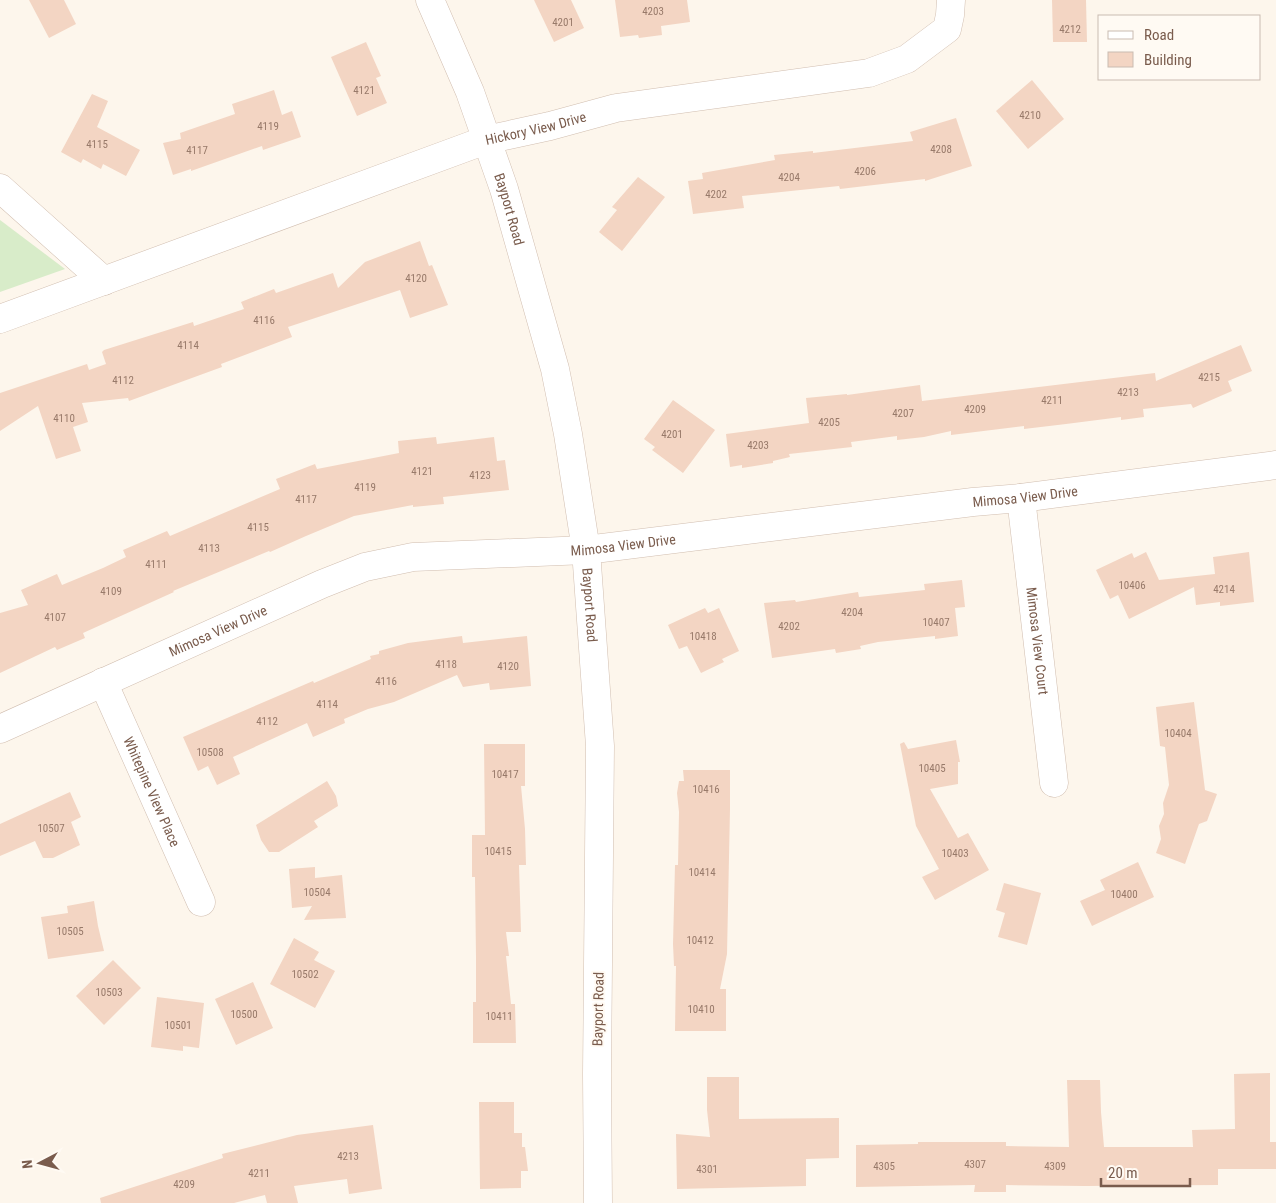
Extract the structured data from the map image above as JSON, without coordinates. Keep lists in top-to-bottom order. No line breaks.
{"streets":{"street":["Hickory View Drive","Bayport Road","Mimosa View Drive","Mimosa View Court","Whitepine View Place"]},"crossings":[["Hickory View Drive","Bayport Road"],["Bayport Road","Mimosa View Drive"],["Mimosa View Drive","Mimosa View Court"],["Mimosa View Drive","Whitepine View Place"]],"house_numbers":["4203","4201","4212","4121","4210","4119","4115","4208","4117","4206","4204","4202","4120","4116","4114","4215","4112","4213","4211","4209","4207","4110","4205","4201","4203","4121","4123","4119","4117","4115","4113","4111","10406","4214","4109","4204","4107","10407","4202","10418","4118","4120","4116","4114","4112","10404","10508","10405","10417","10416","10507","10415","10403","10414","10504","10400","10505","10412","10502","10503","10410","10500","10411","10501","4213","4307","4305","4309","4301","4211","4209"],"legend":["Road","Building"],"scale_bar":"20 m","north":"left"}
